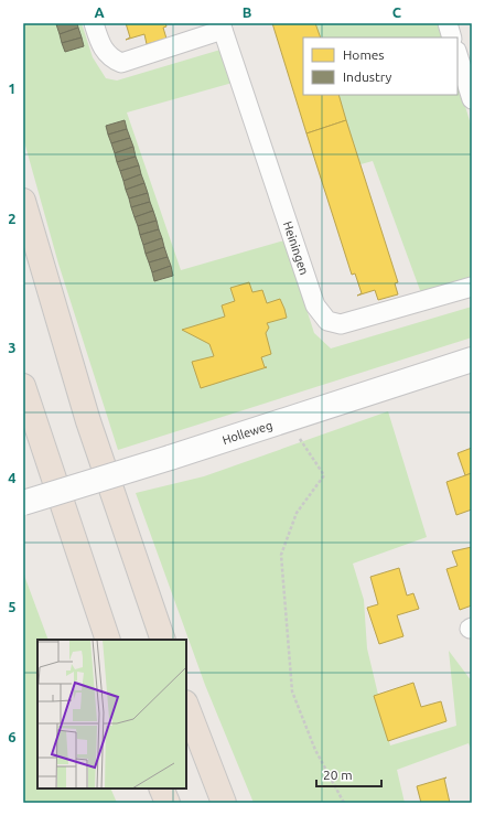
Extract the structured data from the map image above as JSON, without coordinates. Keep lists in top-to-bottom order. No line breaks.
{"streets":{"street":["Heiningen","Holleweg"]},"legend":["Homes","Industry"],"scale_bar":"20 m","grid":{"columns":["A","B","C"],"rows":["1","2","3","4","5","6"]}}
